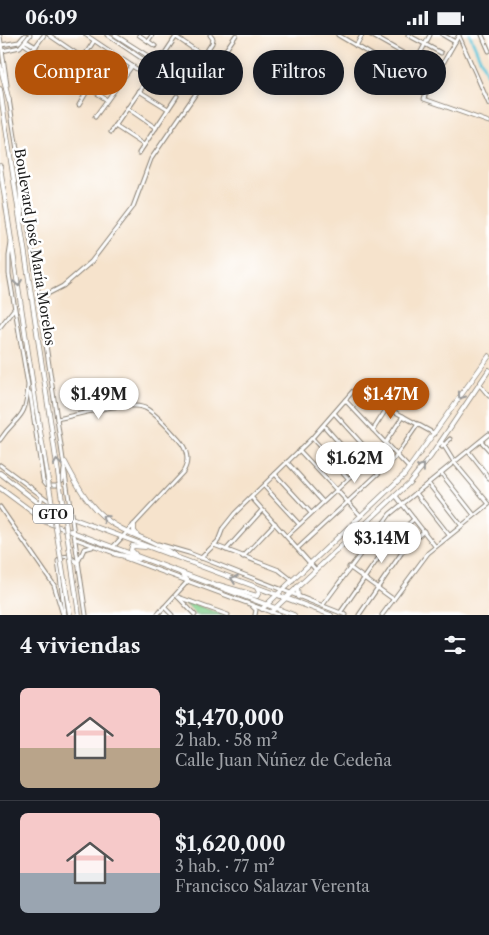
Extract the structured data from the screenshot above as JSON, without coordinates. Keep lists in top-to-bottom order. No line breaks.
{"streets":{"main road":["Boulevard José María Morelos","GTO"]},"page":{"status":"06:09","chip":["Comprar","Alquilar","Filtros","Nuevo"],"price":["$1.49M","$1.47M","$1.62M","$3.14M"],"heading":"4 viviendas","list":[{"name":"$1,470,000","note":"2 hab. · 58 m² · Calle Juan Núñez de Cedeña"},{"name":"$1,620,000","note":"3 hab. · 77 m² · Francisco Salazar Verenta"}]}}
